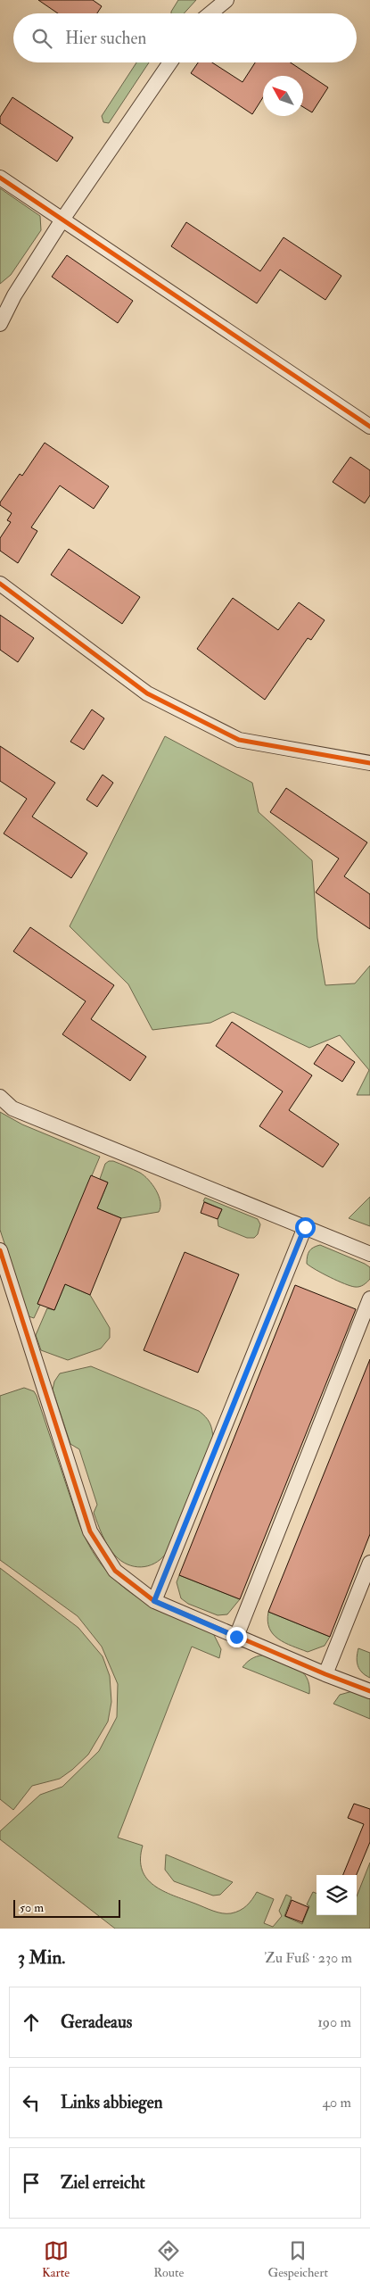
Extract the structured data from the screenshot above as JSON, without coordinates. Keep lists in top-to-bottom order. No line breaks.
{"scale_bar":"50 m","north":"top left","page":{"search":"Hier suchen","scale":"50 m","heading":["3 Min.","Zu Fuß · 230 m"],"list":[["Geradeaus","190 m"],["Links abbiegen","40 m"],"Ziel erreicht"],"nav":["Karte","Route","Gespeichert"]}}
